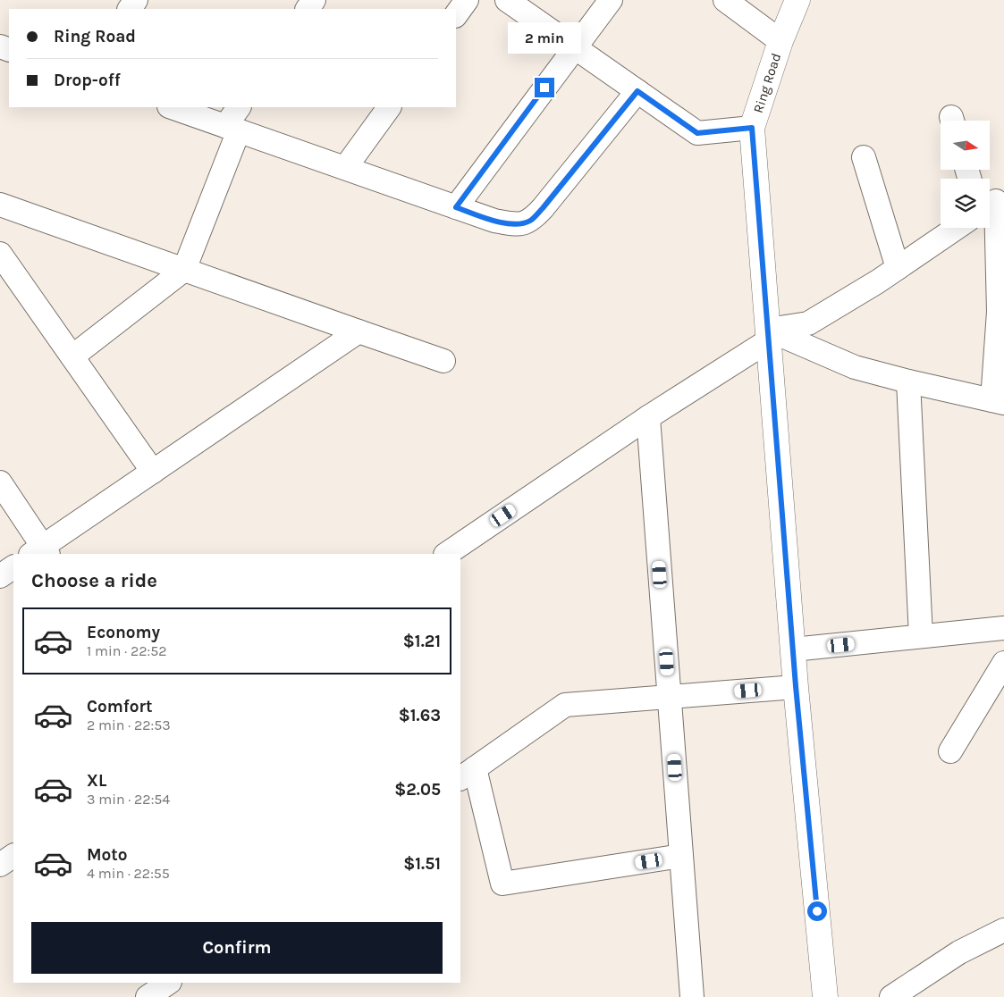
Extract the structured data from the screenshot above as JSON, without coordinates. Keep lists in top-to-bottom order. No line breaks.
{"streets":{"highway":["Ring Road"]},"north":"right","page":{"banner":["Ring Road","Drop-off"],"bubble":"2 min","heading":"Choose a ride","list":[{"name":"Economy","note":"1 min · 22:52","value":"$1.21"},{"name":"Comfort","note":"2 min · 22:53","value":"$1.63"},{"name":"XL","note":"3 min · 22:54","value":"$2.05"},{"name":"Moto","note":"4 min · 22:55","value":"$1.51"}],"buttons":"Confirm"}}
